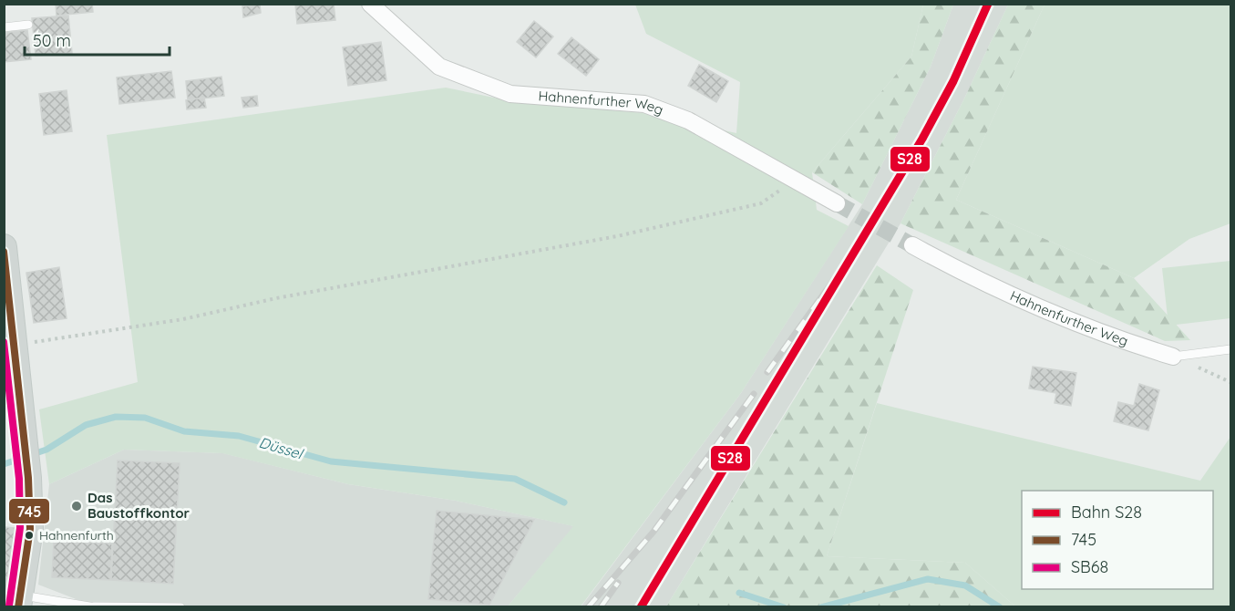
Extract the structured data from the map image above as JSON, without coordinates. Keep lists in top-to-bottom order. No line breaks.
{"streets":{"street":["Hahnenfurther Weg"]},"water":["Düssel"],"places":["Das Baustoffkontor","Hahnenfurth"],"lines":["rail line S28","transit line 745","transit line SB68"],"legend":["Bahn S28","745","SB68"],"scale_bar":"50 m"}
